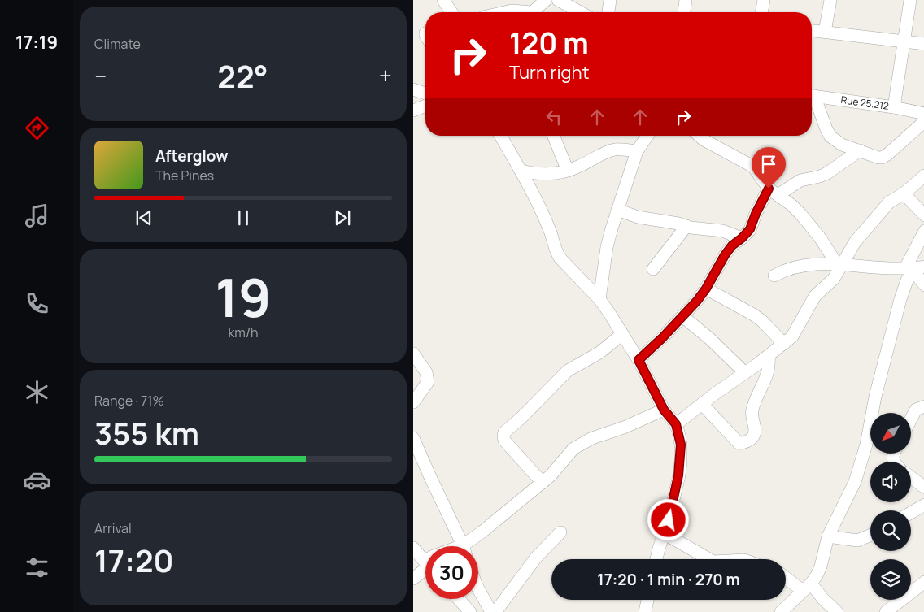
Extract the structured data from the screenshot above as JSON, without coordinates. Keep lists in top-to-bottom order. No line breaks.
{"streets":{"street":["Rue 25.212"]},"north":"bottom left","page":{"tabs":"17:19","tile":["Climate",["19","km/h"],["Range · 71%","355 km"],["Arrival","17:20"]],"turn":["120 m","Turn right"],"heat":["−","22°","+"],"song":["Afterglow","The Pines"],"limit":"30","trip":"17:20 · 1 min · 270 m"}}
